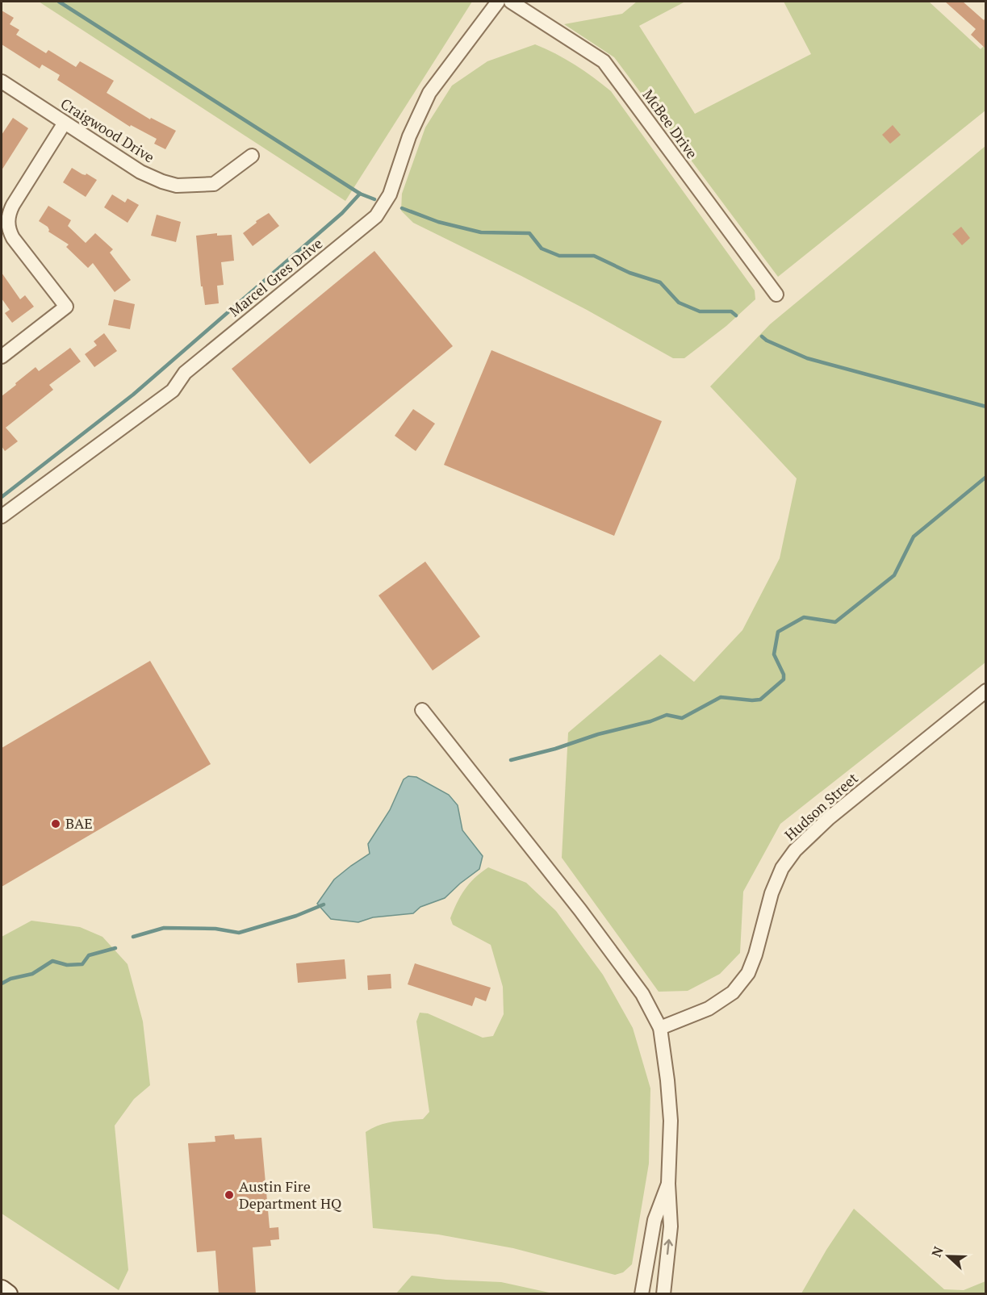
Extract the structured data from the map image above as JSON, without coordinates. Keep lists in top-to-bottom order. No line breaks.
{"streets":{"street":["McBee Drive","Craigwood Drive","Marcel Gres Drive","Hudson Street"]},"places":["BAE","Austin Fire Department HQ"],"north":"left"}
